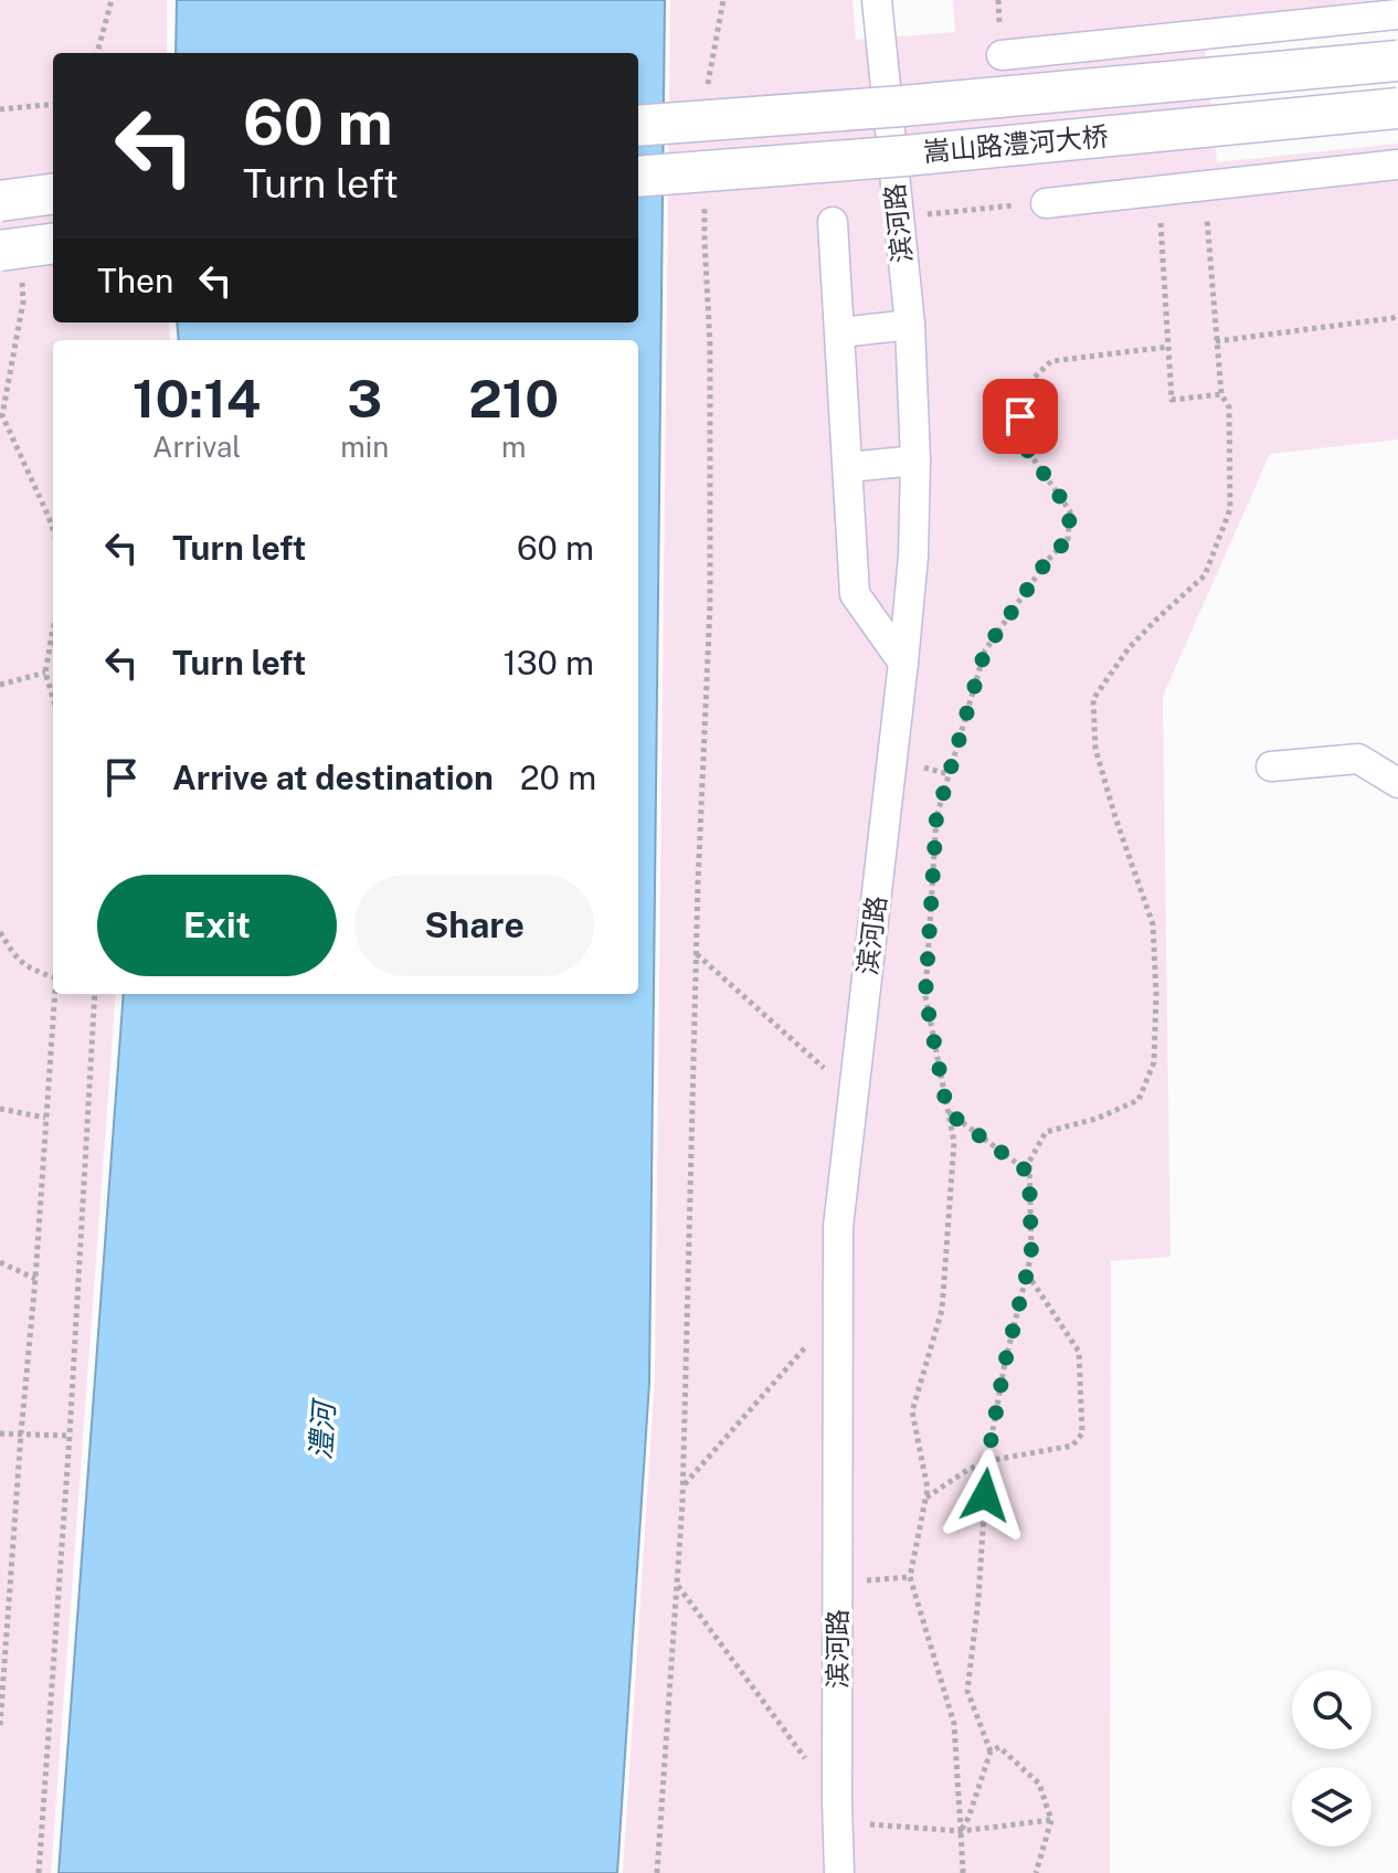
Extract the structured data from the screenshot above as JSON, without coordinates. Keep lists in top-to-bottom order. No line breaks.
{"streets":{"main road":["嵩山路澧河大桥"],"street":["滨河路"]},"water":["澧河"],"page":{"turn":["60 m","Turn left"],"then":"Then","eta":["10:14","Arrival","3","min","210","m"],"list":[{"name":"Turn left","value":"60 m"},{"name":"Turn left","value":"130 m"},{"name":"Arrive at destination","value":"20 m"}],"buttons":["Exit","Share"]}}
